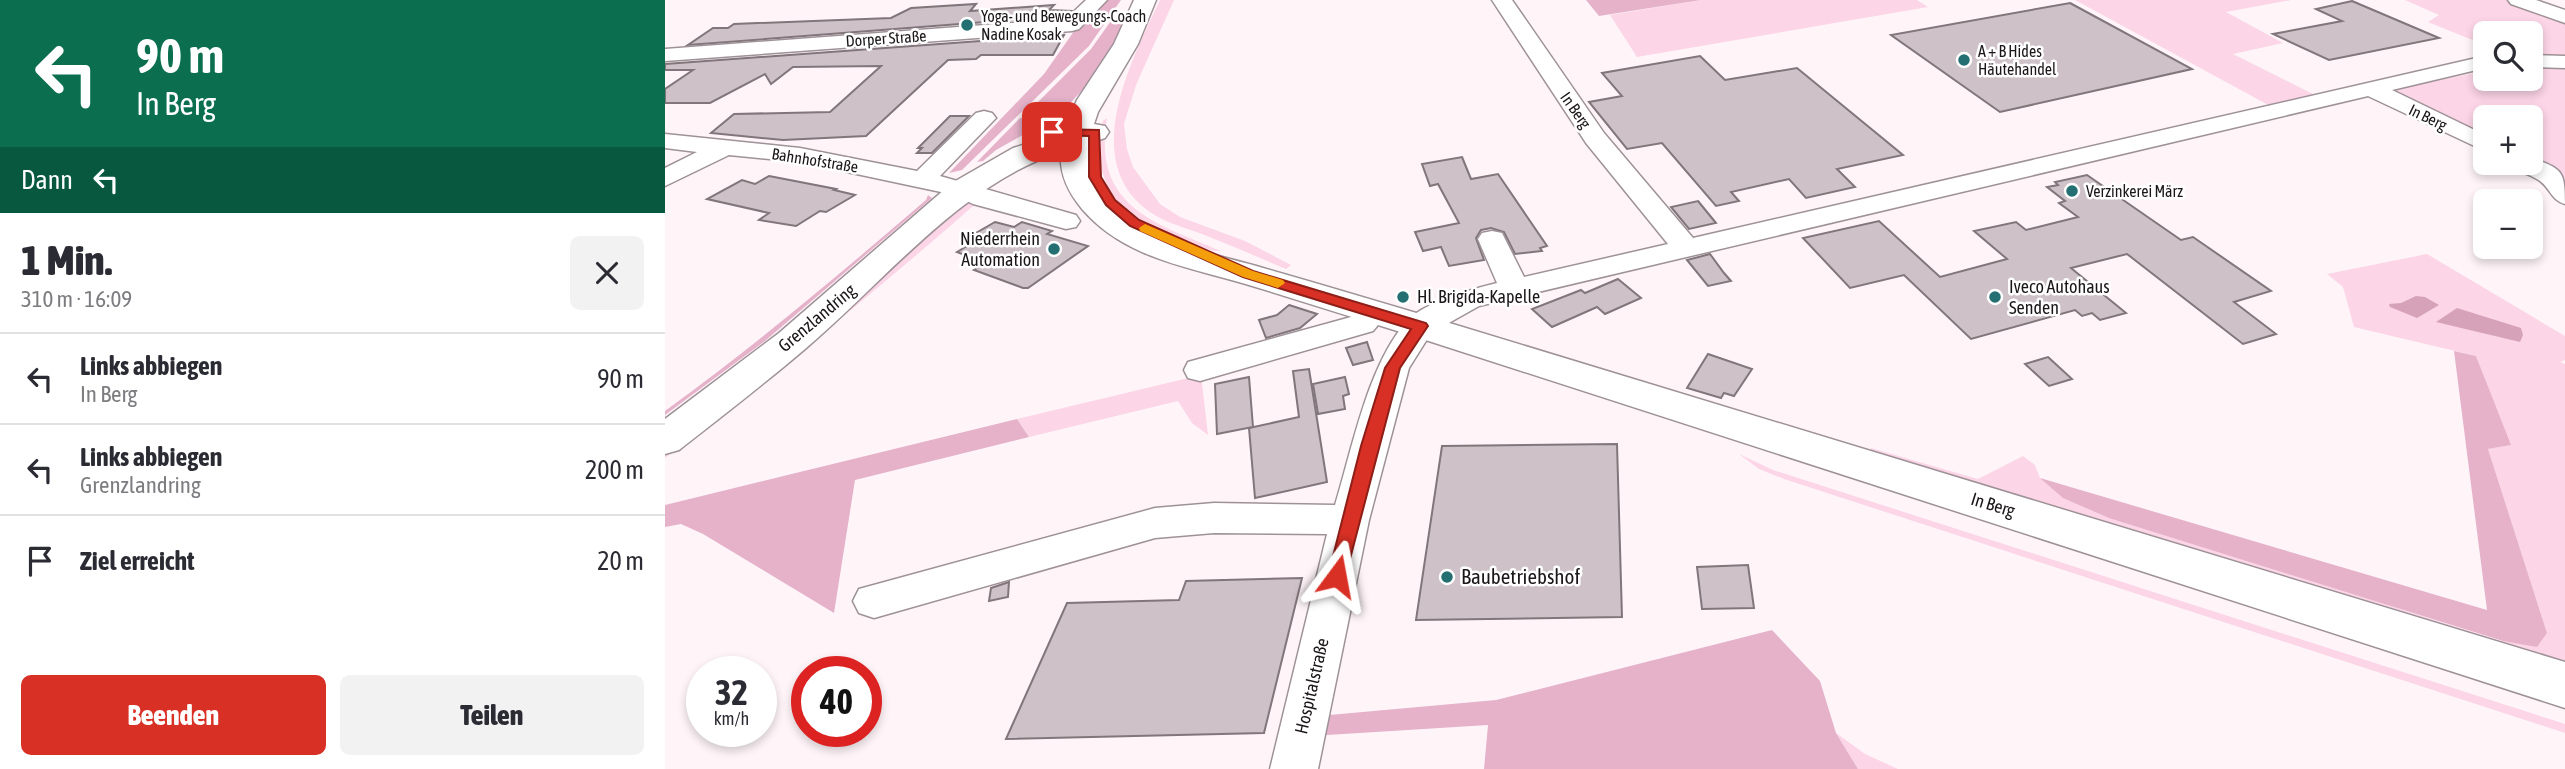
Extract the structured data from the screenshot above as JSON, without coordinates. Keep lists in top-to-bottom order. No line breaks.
{"streets":{"main road":["In Berg","Grenzlandring"],"street":["Dorper Straße","Bahnhofstraße","Hospitalstraße"]},"crossings":[["In Berg","Grenzlandring"],["In Berg","Hospitalstraße"],["Bahnhofstraße","Grenzlandring"]],"places":["Yoga- und Bewegungs-Coach Nadine Kosak","A + B Hides Häutehandel","Verzinkerei März","Niederrhein Automation","Hl. Brigida-Kapelle","Iveco Autohaus Senden","Baubetriebshof"],"page":{"turn":["90 m","In Berg"],"map_buttons":["+","−"],"then":"Dann","heading":["1 Min.","310 m · 16:09"],"list":[{"name":"Links abbiegen","note":"In Berg","value":"90 m"},{"name":"Links abbiegen","note":"Grenzlandring","value":"200 m"},{"name":"Ziel erreicht","value":"20 m"}],"speed":"32 km/h","limit":"40","buttons":["Beenden","Teilen"]}}
